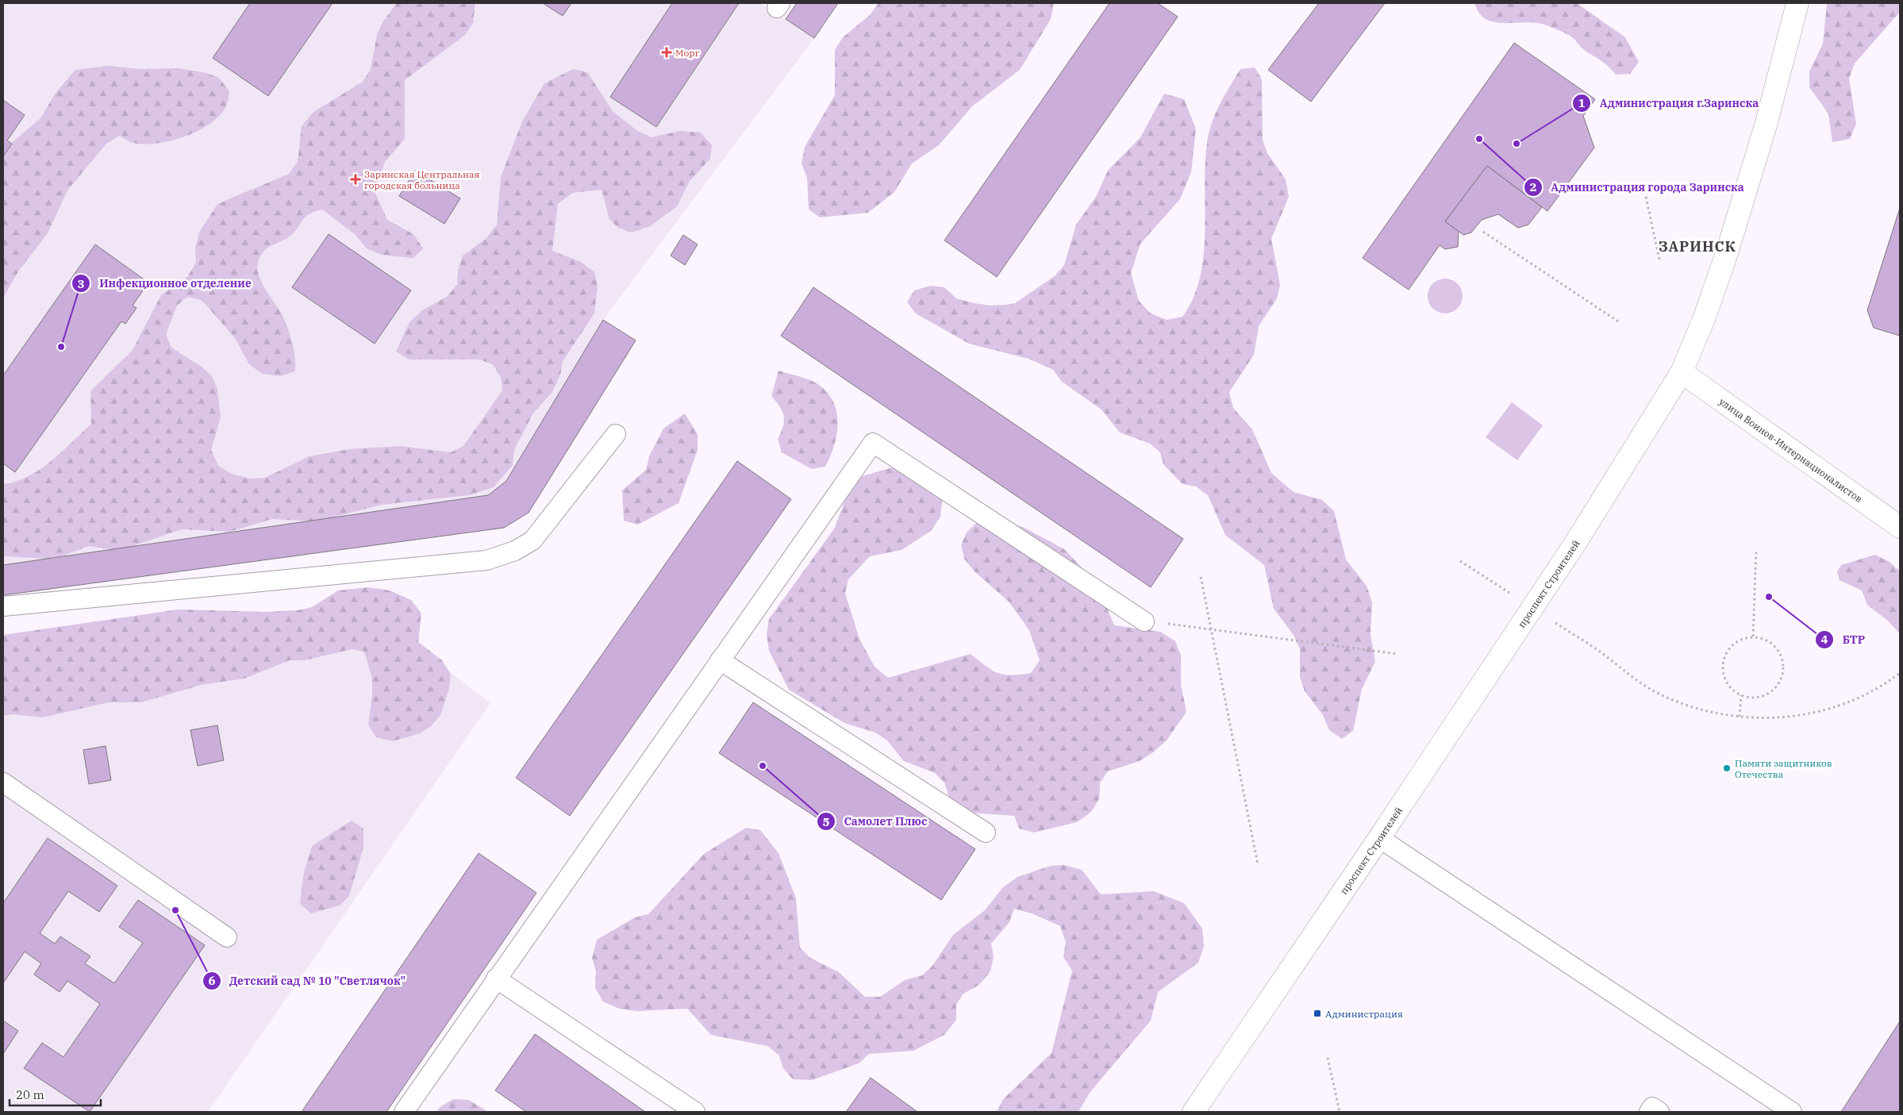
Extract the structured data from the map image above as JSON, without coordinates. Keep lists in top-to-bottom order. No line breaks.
{"streets":{"street":["улица Воинов-Интернационалистов","проспект Строителей"]},"crossings":[["улица Воинов-Интернационалистов","проспект Строителей"]],"districts":["ЗАРИНСК"],"places":{"health":["Морг","Заринская Центральная городская больница"],"other":["Администрация города Заринска","Администрация г.Заринска","Инфекционное отделение","БТР","Самолет Плюс","Памяти защитников Отечества","Детский сад № 10 \"Светлячок\""],"transit":["Администрация"]},"scale_bar":"20 m"}
